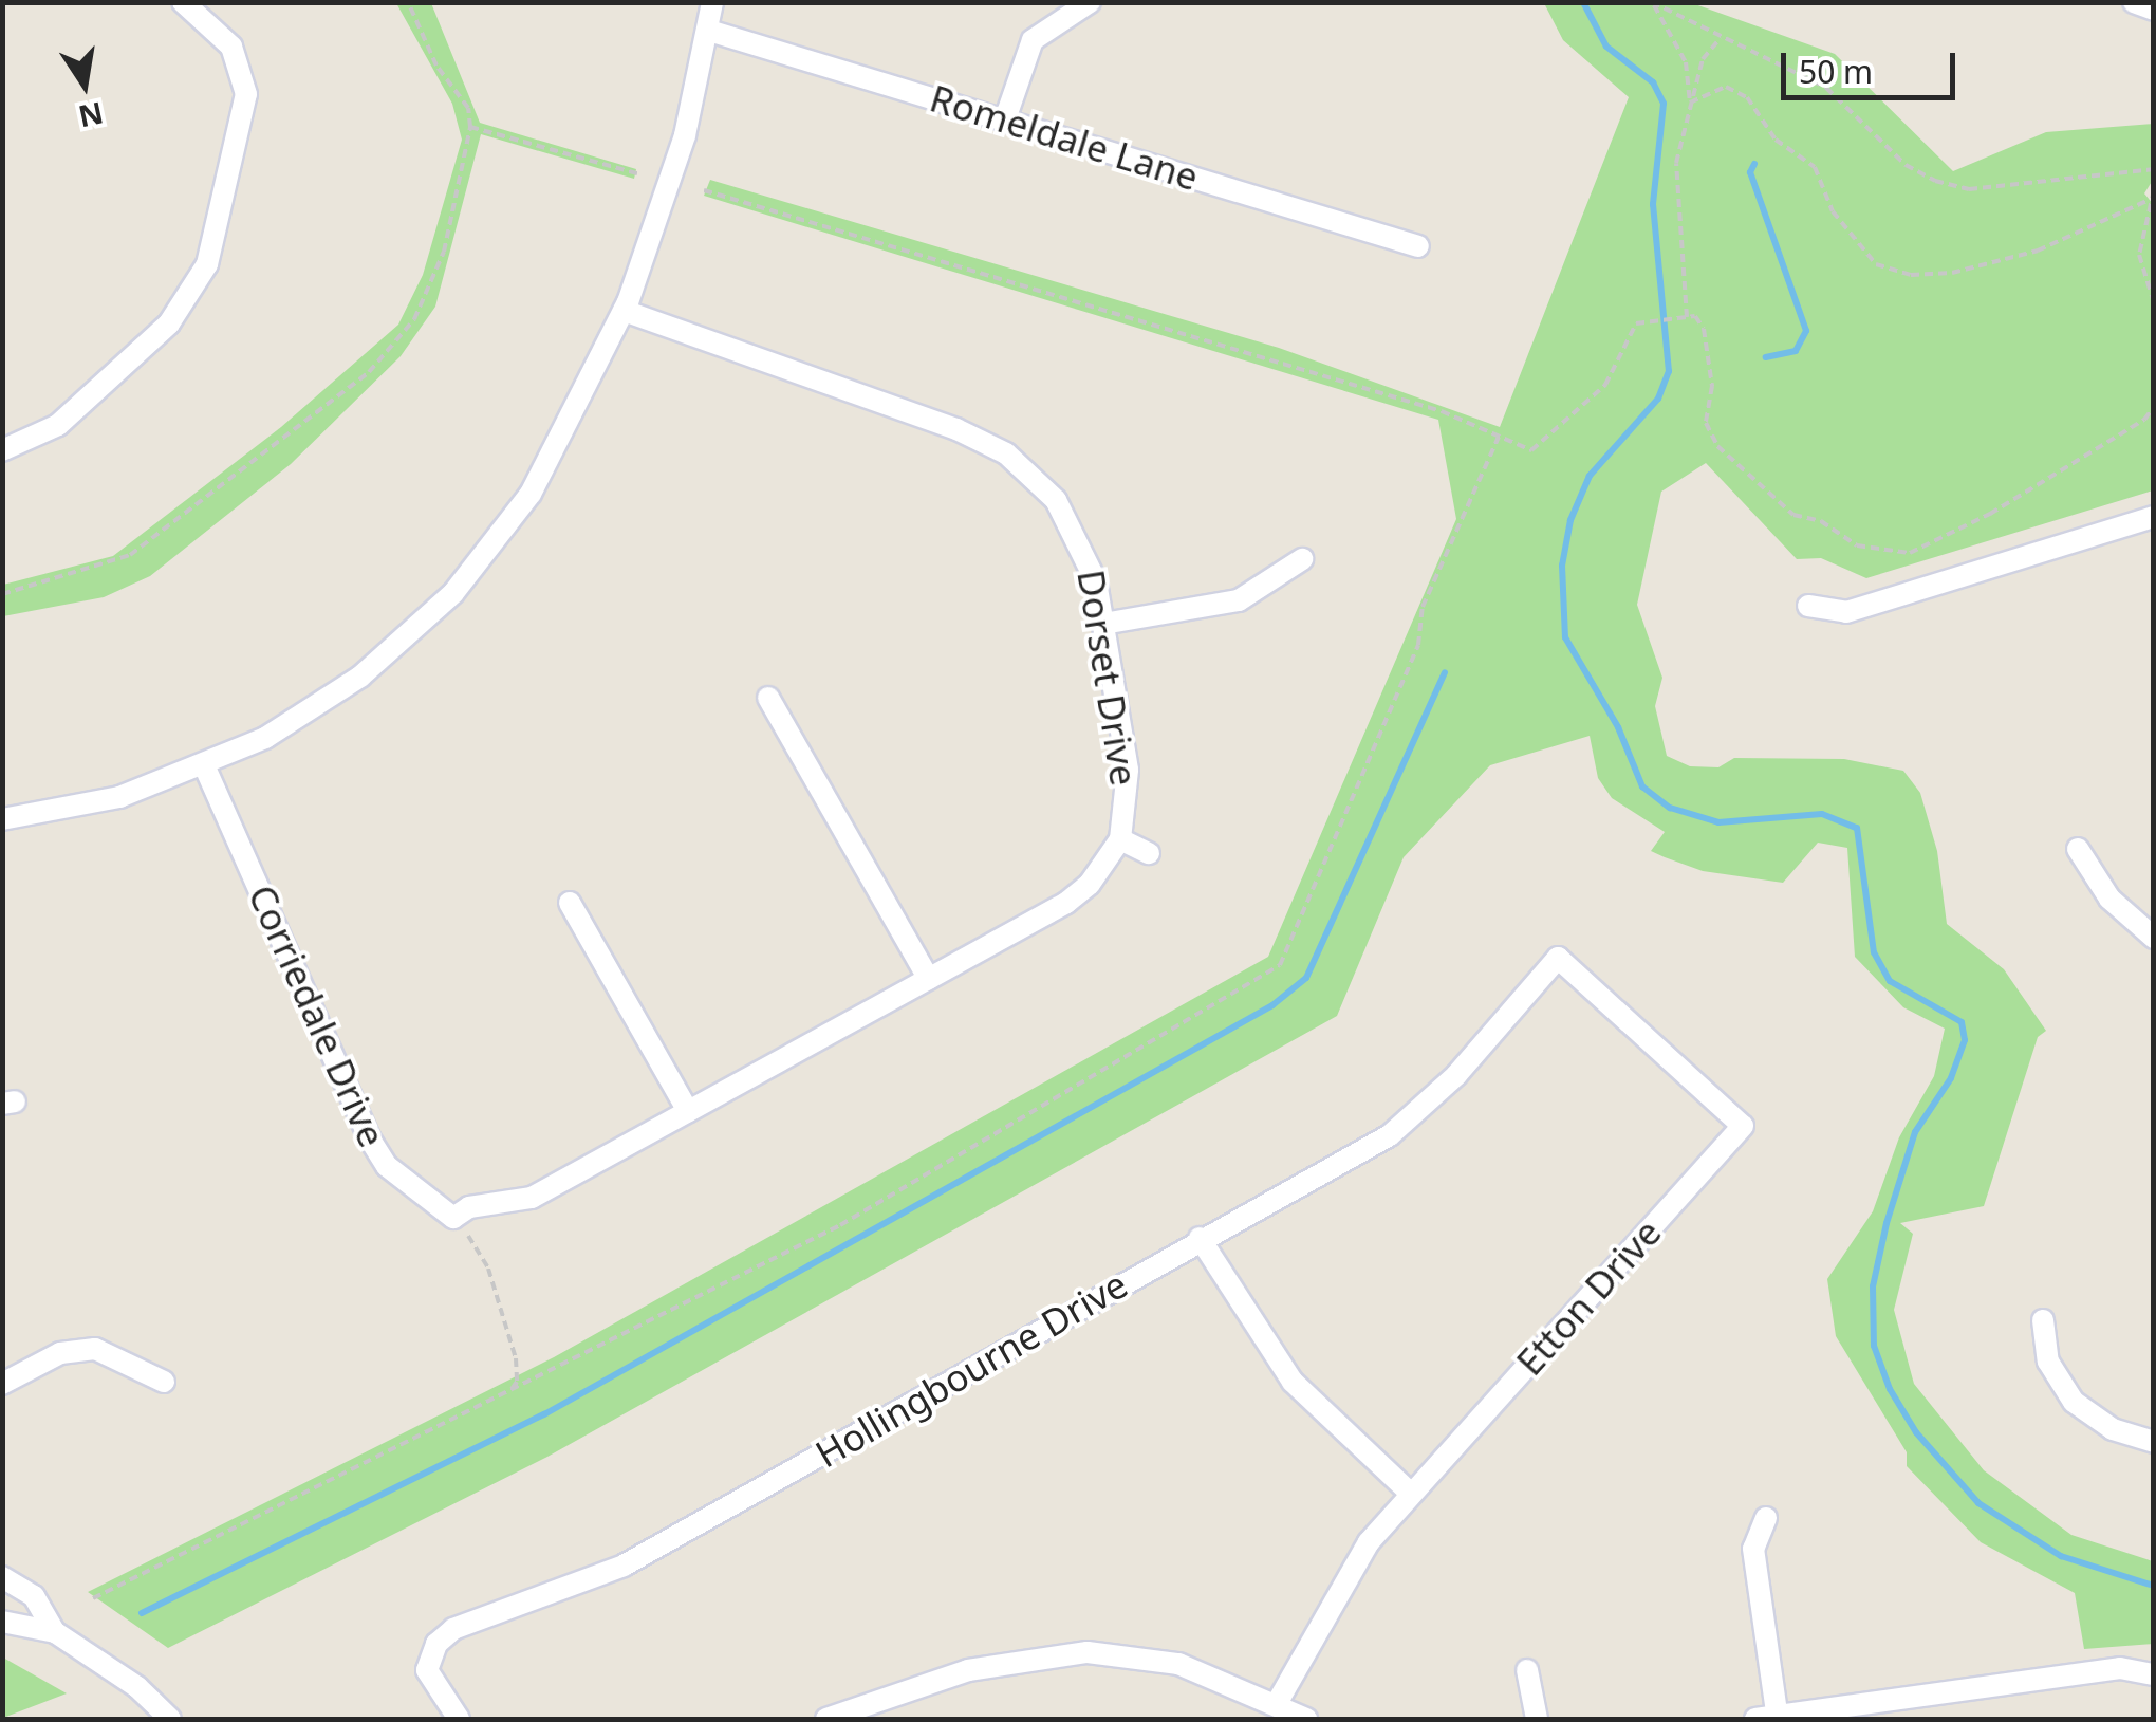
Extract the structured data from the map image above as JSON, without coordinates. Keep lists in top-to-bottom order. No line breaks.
{"streets":{"street":["Romeldale Lane","Dorset Drive","Corriedale Drive","Etton Drive","Hollingbourne Drive"]},"crossings":[["Etton Drive","Hollingbourne Drive"]],"scale_bar":"50 m","north":"bottom"}
